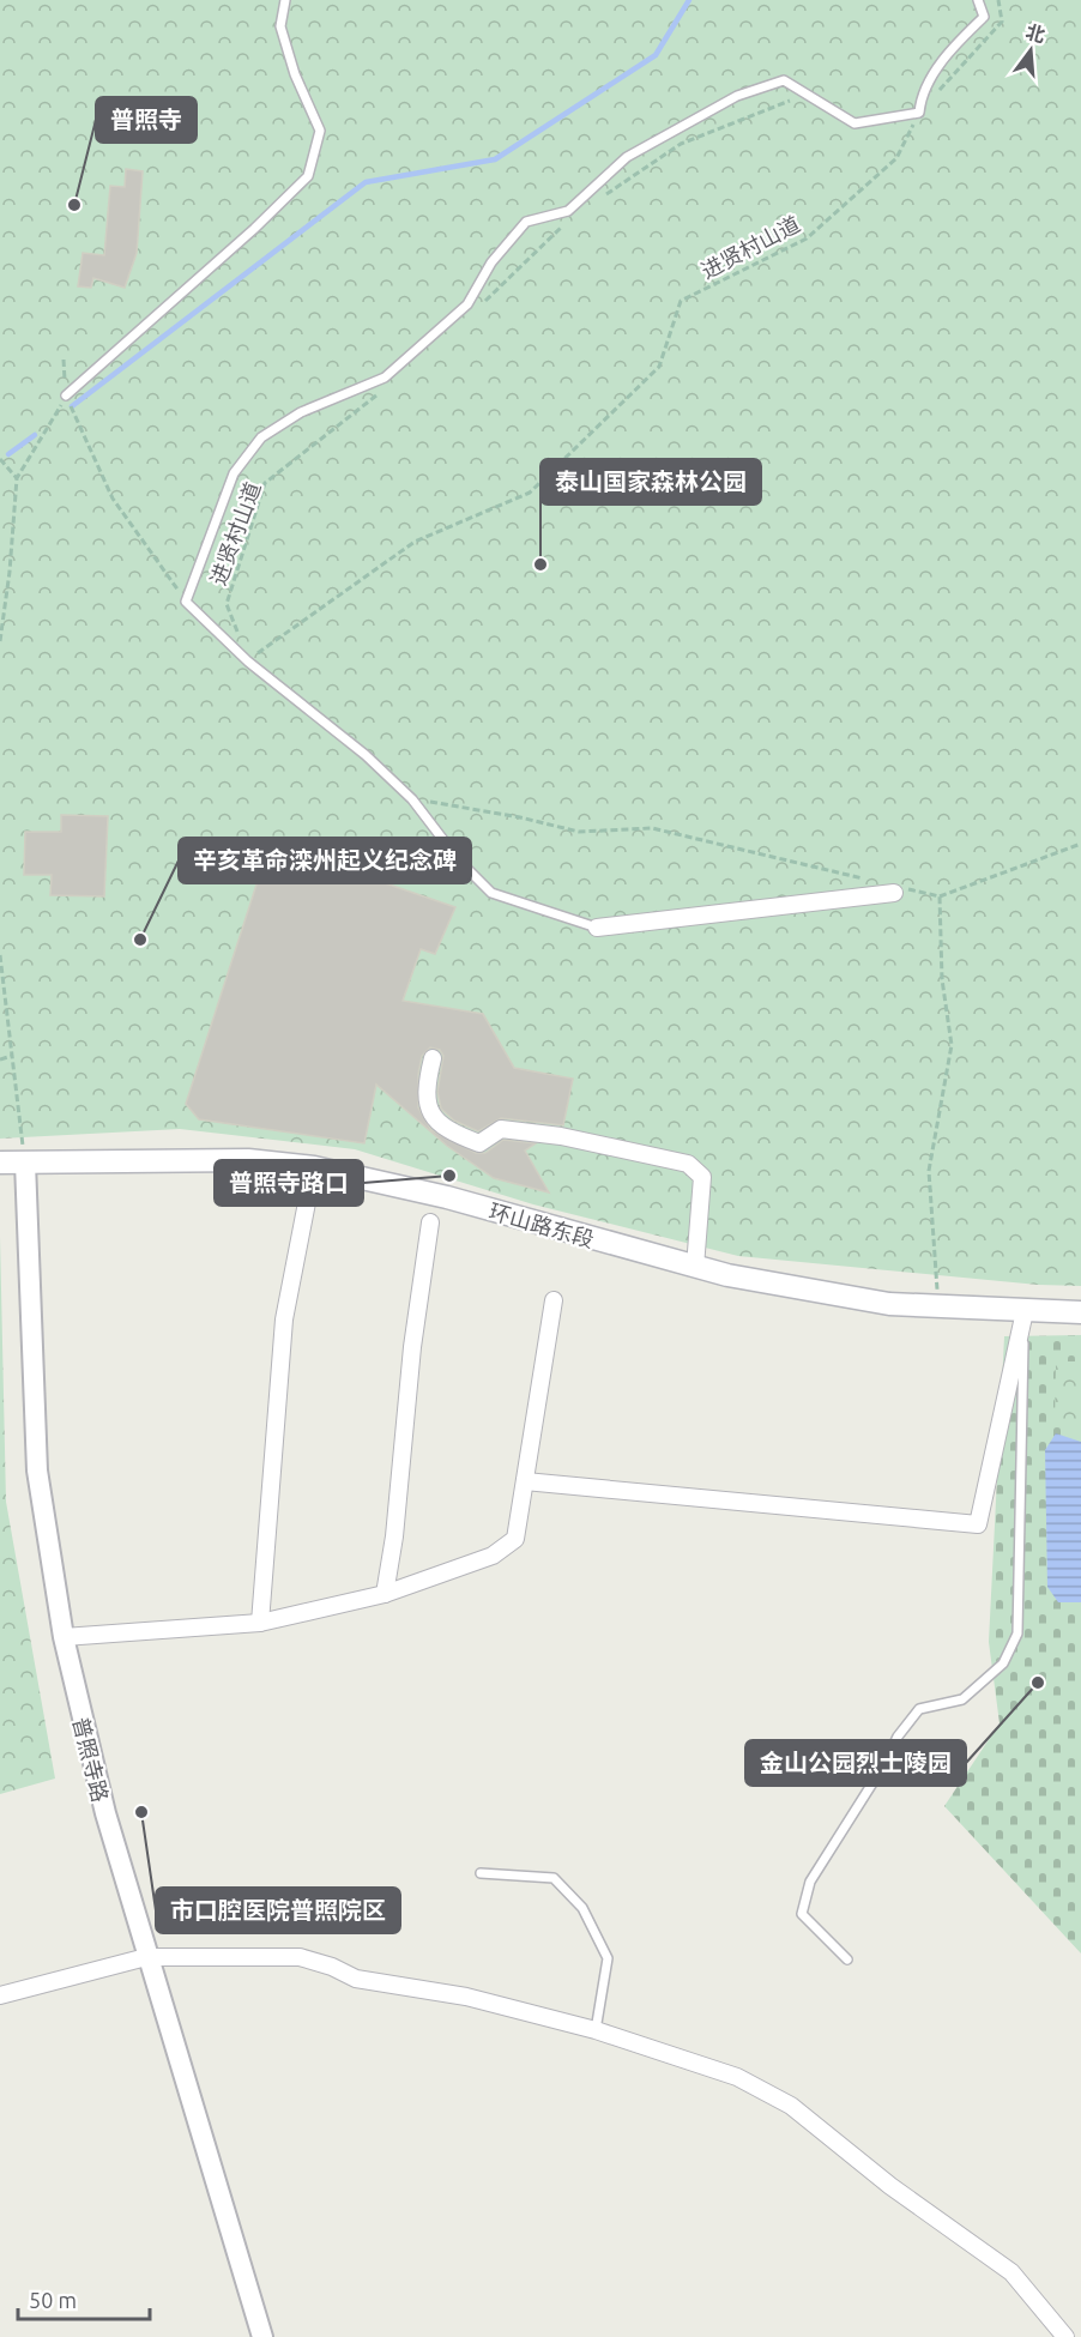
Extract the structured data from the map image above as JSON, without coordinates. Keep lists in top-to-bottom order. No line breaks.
{"streets":{"main road":["环山路东段"],"street":["普照寺路"],"path":["进贤村山道"]},"crossings":[["环山路东段","普照寺路"]],"places":["普照寺","泰山国家森林公园","辛亥革命滦州起义纪念碑","普照寺路口","金山公园烈士陵园","市口腔医院普照院区"],"scale_bar":"50 m","north":"top"}
